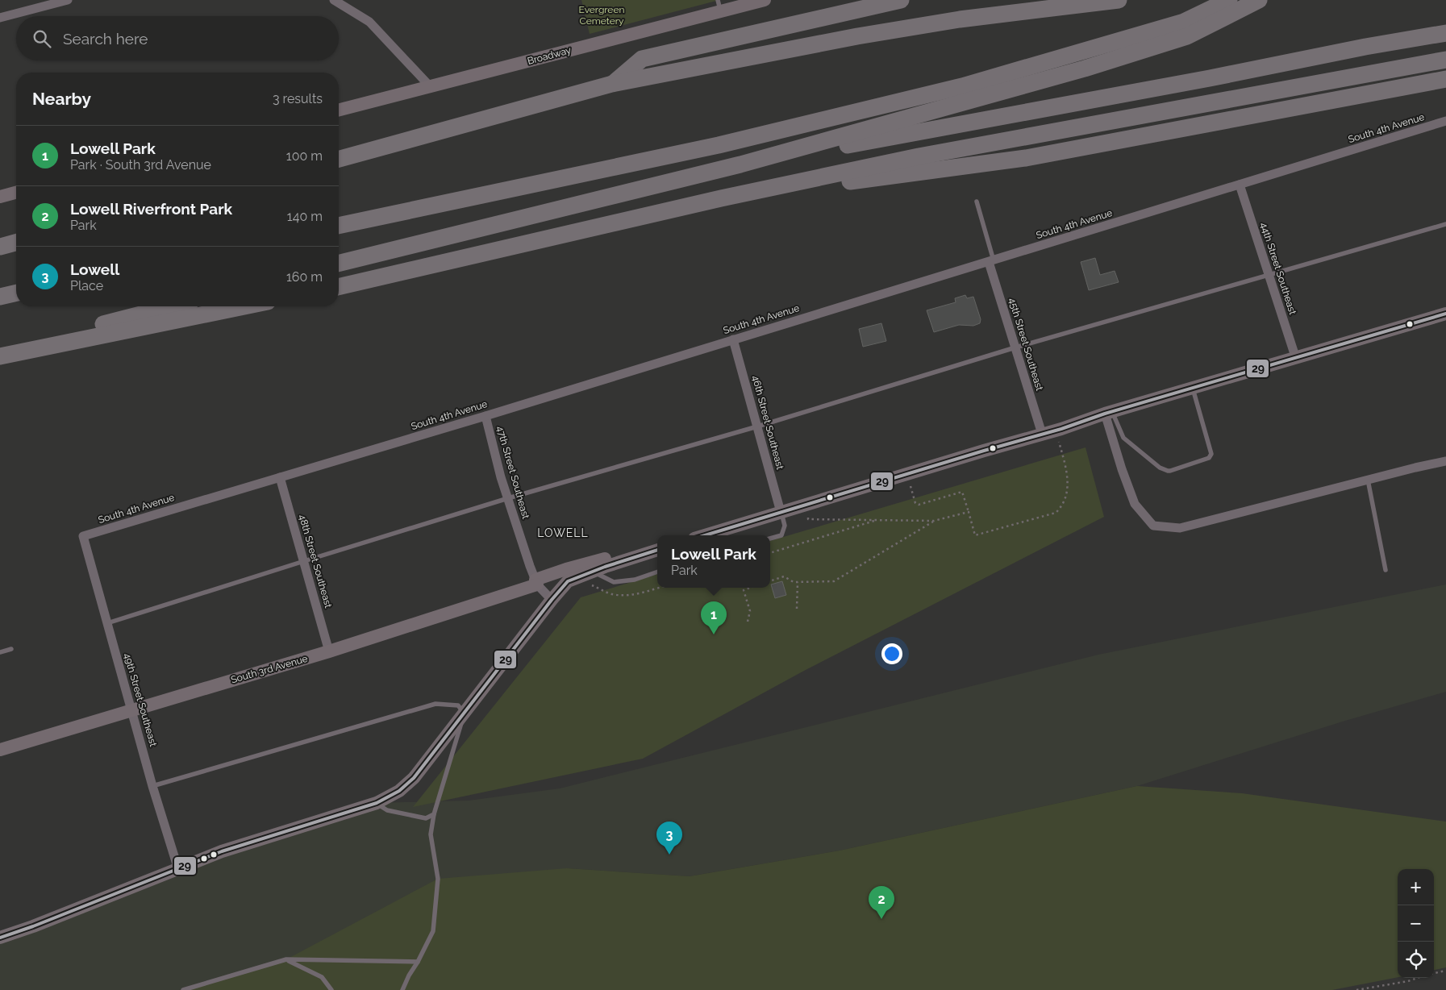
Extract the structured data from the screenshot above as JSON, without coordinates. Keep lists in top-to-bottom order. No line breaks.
{"streets":{"street":["Broadway","South 4th Avenue","44th Street Southeast","45th Street Southeast","46th Street Southeast","47th Street Southeast","48th Street Southeast","South 3rd Avenue","49th Street Southeast"]},"crossings":[["South 4th Avenue","44th Street Southeast"],["South 4th Avenue","45th Street Southeast"],["South 4th Avenue","46th Street Southeast"],["South 4th Avenue","47th Street Southeast"],["South 4th Avenue","48th Street Southeast"],["South 4th Avenue","49th Street Southeast"],["47th Street Southeast","South 3rd Avenue"],["48th Street Southeast","South 3rd Avenue"],["South 3rd Avenue","49th Street Southeast"]],"districts":["LOWELL"],"parks":["Evergreen Cemetery"],"lines":["transit line 29"],"page":{"search":"Search here","heading":["Nearby","3 results"],"list":[{"mark":"1","name":"Lowell Park","note":"Park · South 3rd Avenue","value":"100 m"},{"mark":"2","name":"Lowell Riverfront Park","note":"Park","value":"140 m"},{"mark":"3","name":"Lowell","note":"Place","value":"160 m"}],"popup":["Lowell Park","Park"],"pins":["1","3","2"],"map_buttons":["+","−"]}}
